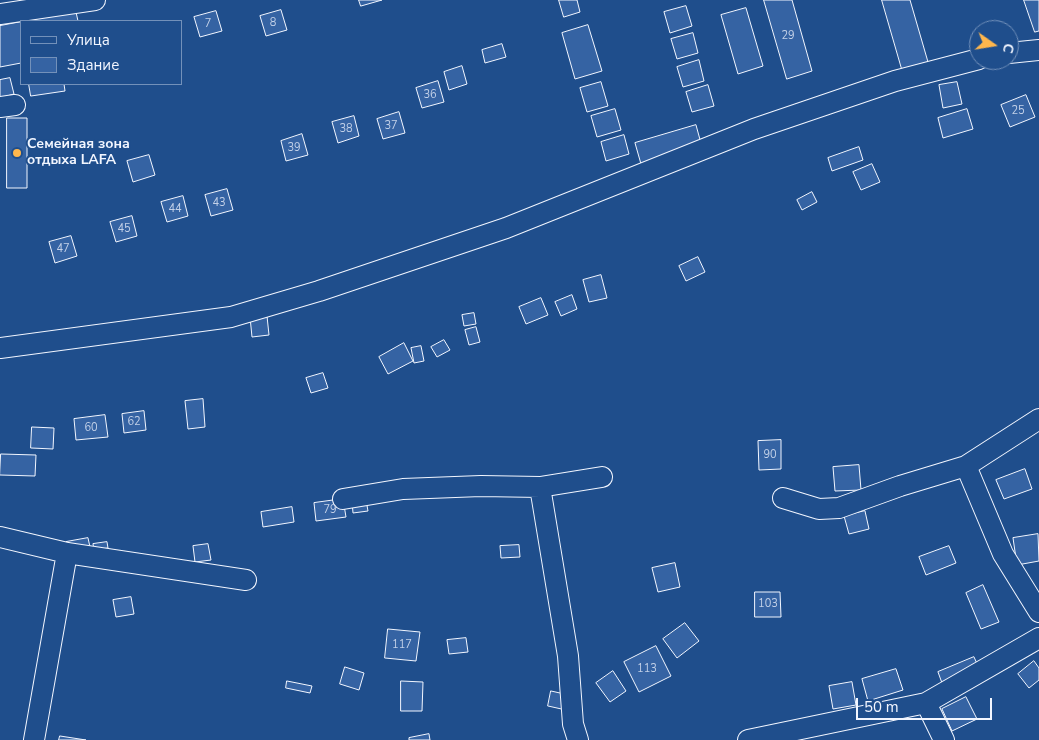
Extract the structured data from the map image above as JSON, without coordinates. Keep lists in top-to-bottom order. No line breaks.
{"places":["Семейная зона отдыха LAFA"],"house_numbers":["8","7","29","36","25","37","38","39","43","44","45","47","62","60","90","79","103","117","113"],"legend":["Улица","Здание"],"scale_bar":"50 m","north":"right"}
